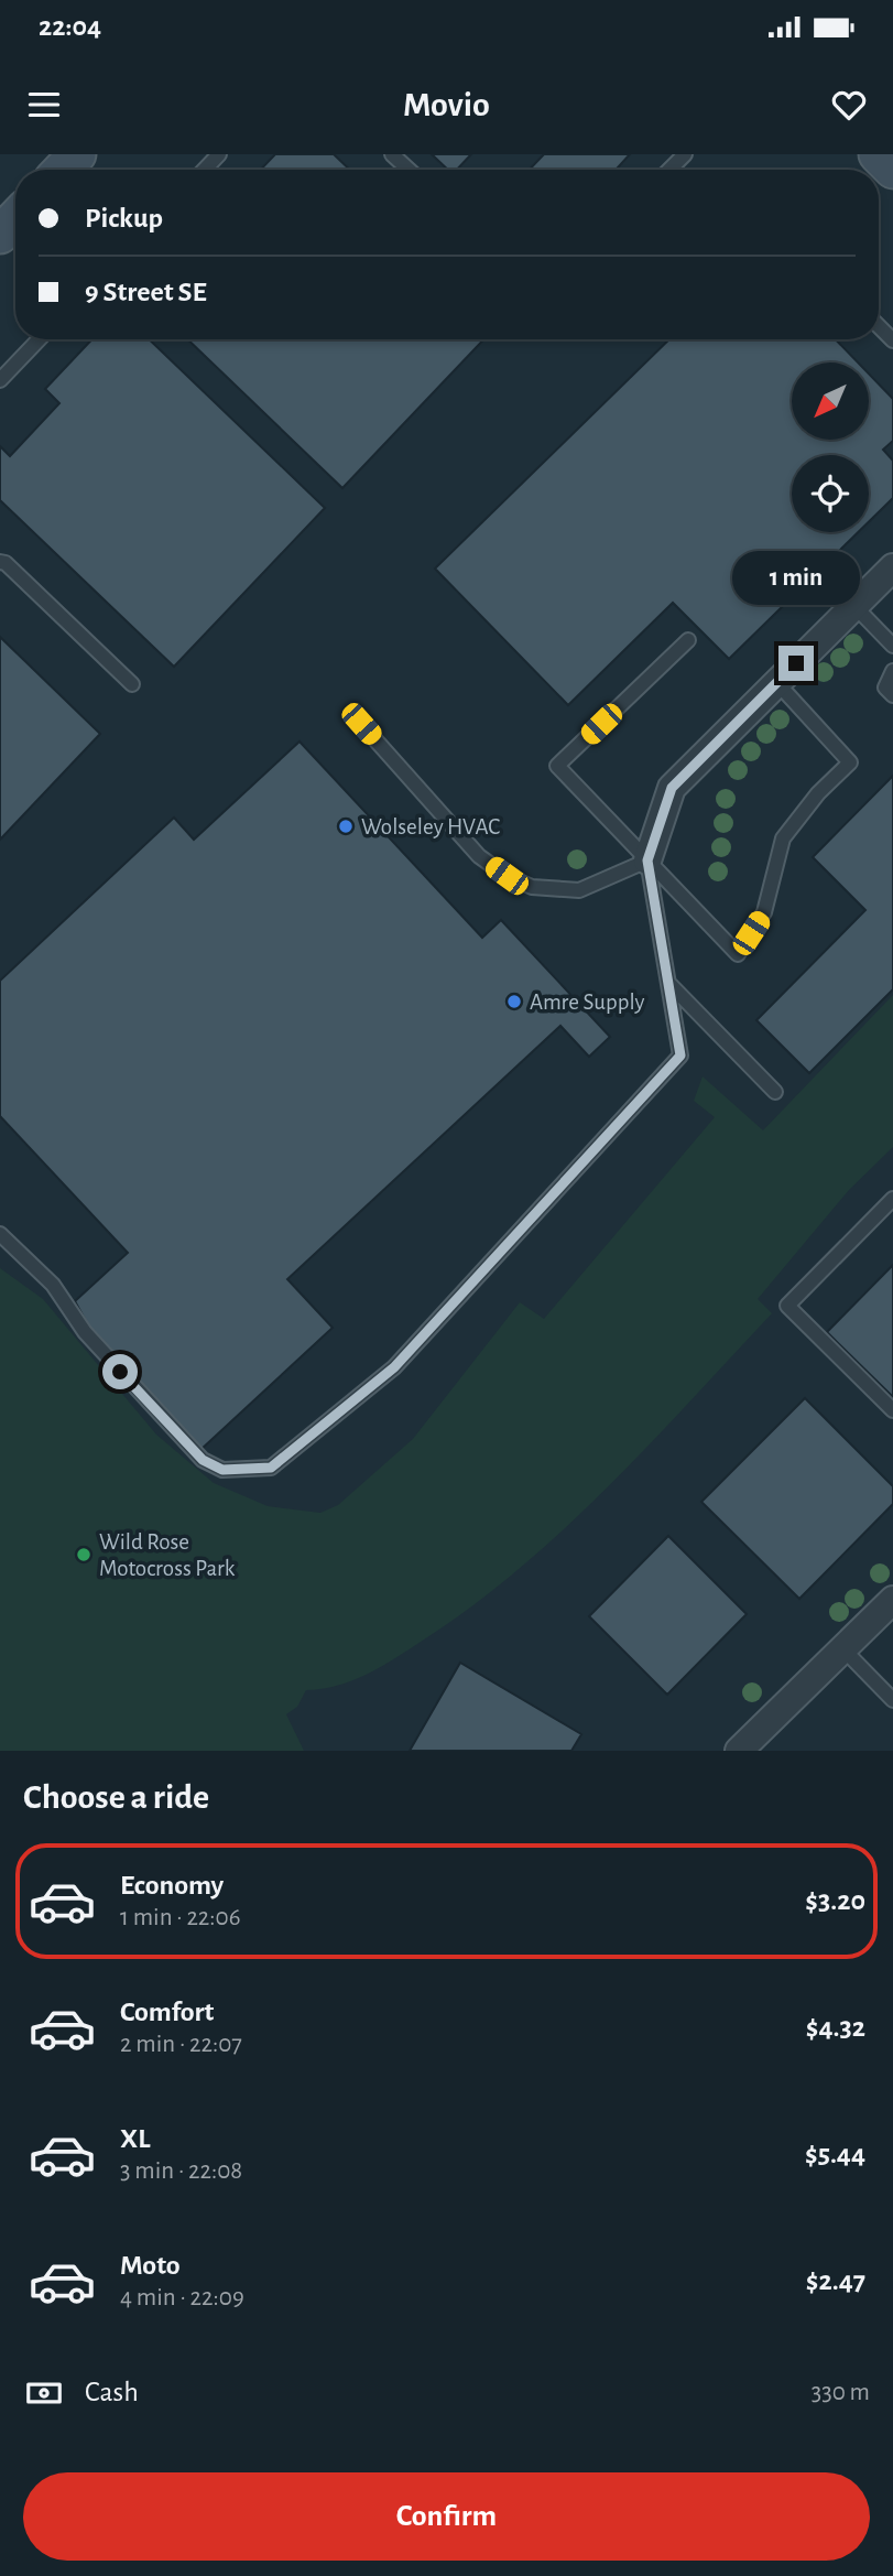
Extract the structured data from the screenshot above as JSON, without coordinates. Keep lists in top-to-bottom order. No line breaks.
{"places":["Wolseley HVAC","Amre Supply","Wild Rose Motocross Park"],"north":"bottom left","page":{"status":"22:04","header":"Movio","banner":["Pickup","9 Street SE"],"bubble":"1 min","heading":"Choose a ride","list":[{"name":"Economy","note":"1 min · 22:06","value":"$3.20"},{"name":"Comfort","note":"2 min · 22:07","value":"$4.32"},{"name":"XL","note":"3 min · 22:08","value":"$5.44"},{"name":"Moto","note":"4 min · 22:09","value":"$2.47"}],"pay":["Cash","330 m"],"buttons":"Confirm"}}
